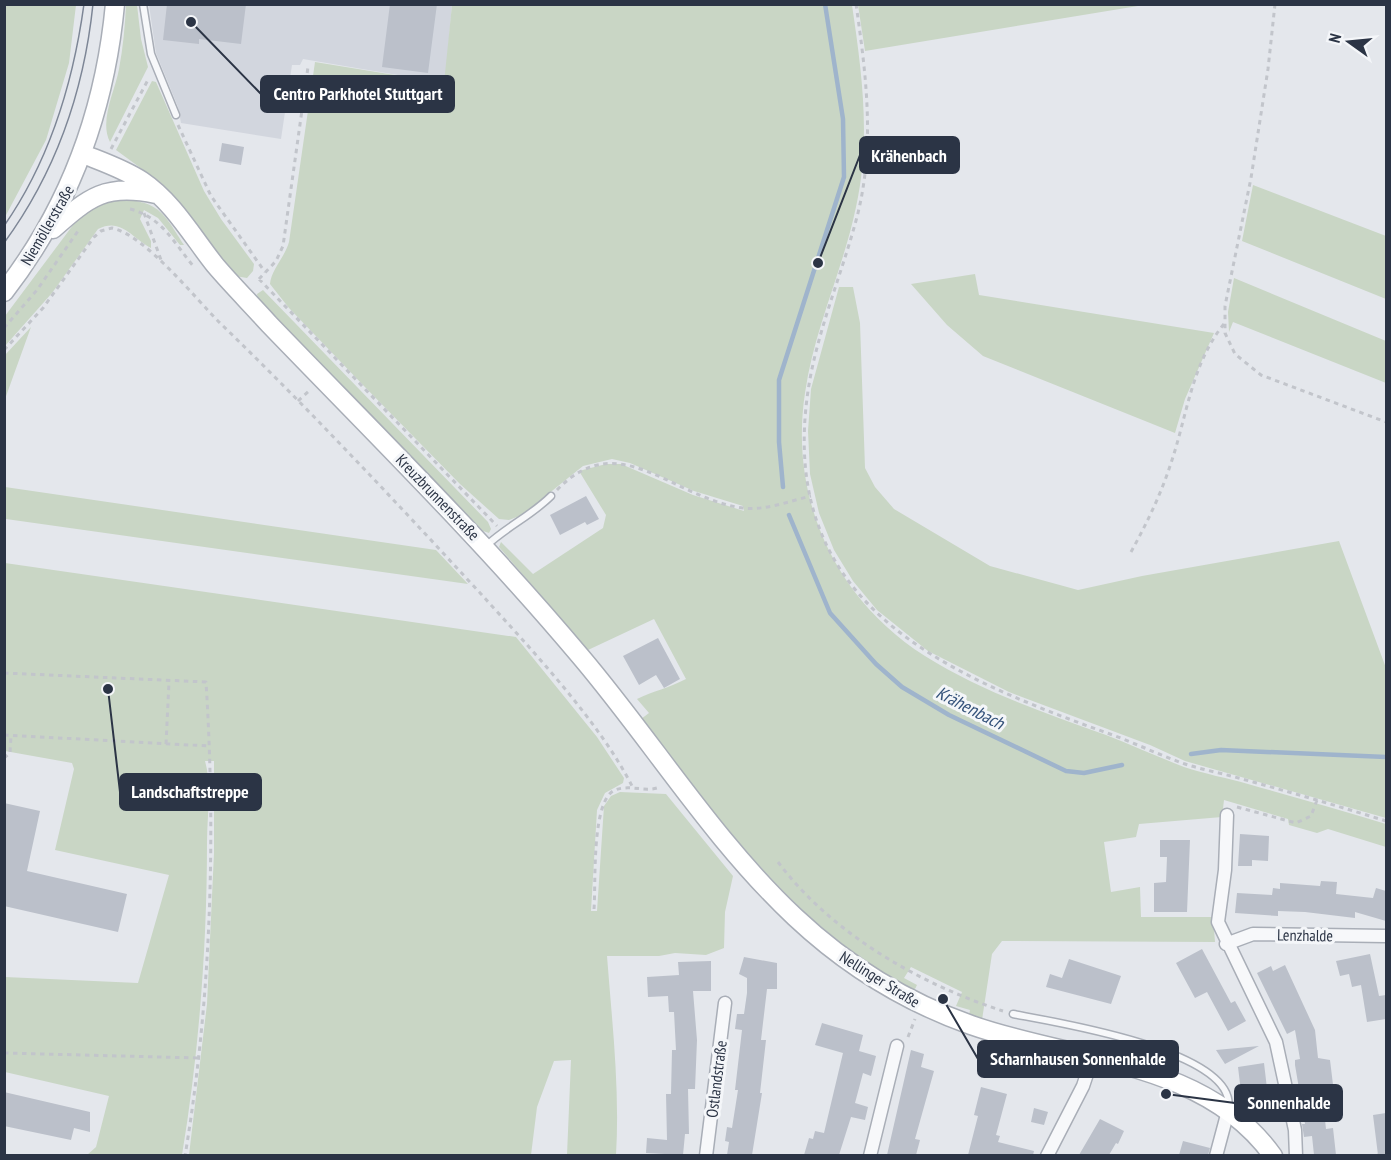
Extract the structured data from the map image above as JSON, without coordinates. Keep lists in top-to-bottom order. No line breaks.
{"streets":{"main road":["Niemöllerstraße","Kreuzbrunnenstraße","Nellinger Straße"],"street":["Lenzhalde","Ostlandstraße"]},"crossings":[["Niemöllerstraße","Kreuzbrunnenstraße"],["Kreuzbrunnenstraße","Nellinger Straße"]],"water":["Krähenbach"],"places":["Centro Parkhotel Stuttgart","Krähenbach","Landschaftstreppe","Scharnhausen Sonnenhalde","Sonnenhalde"],"north":"left"}
